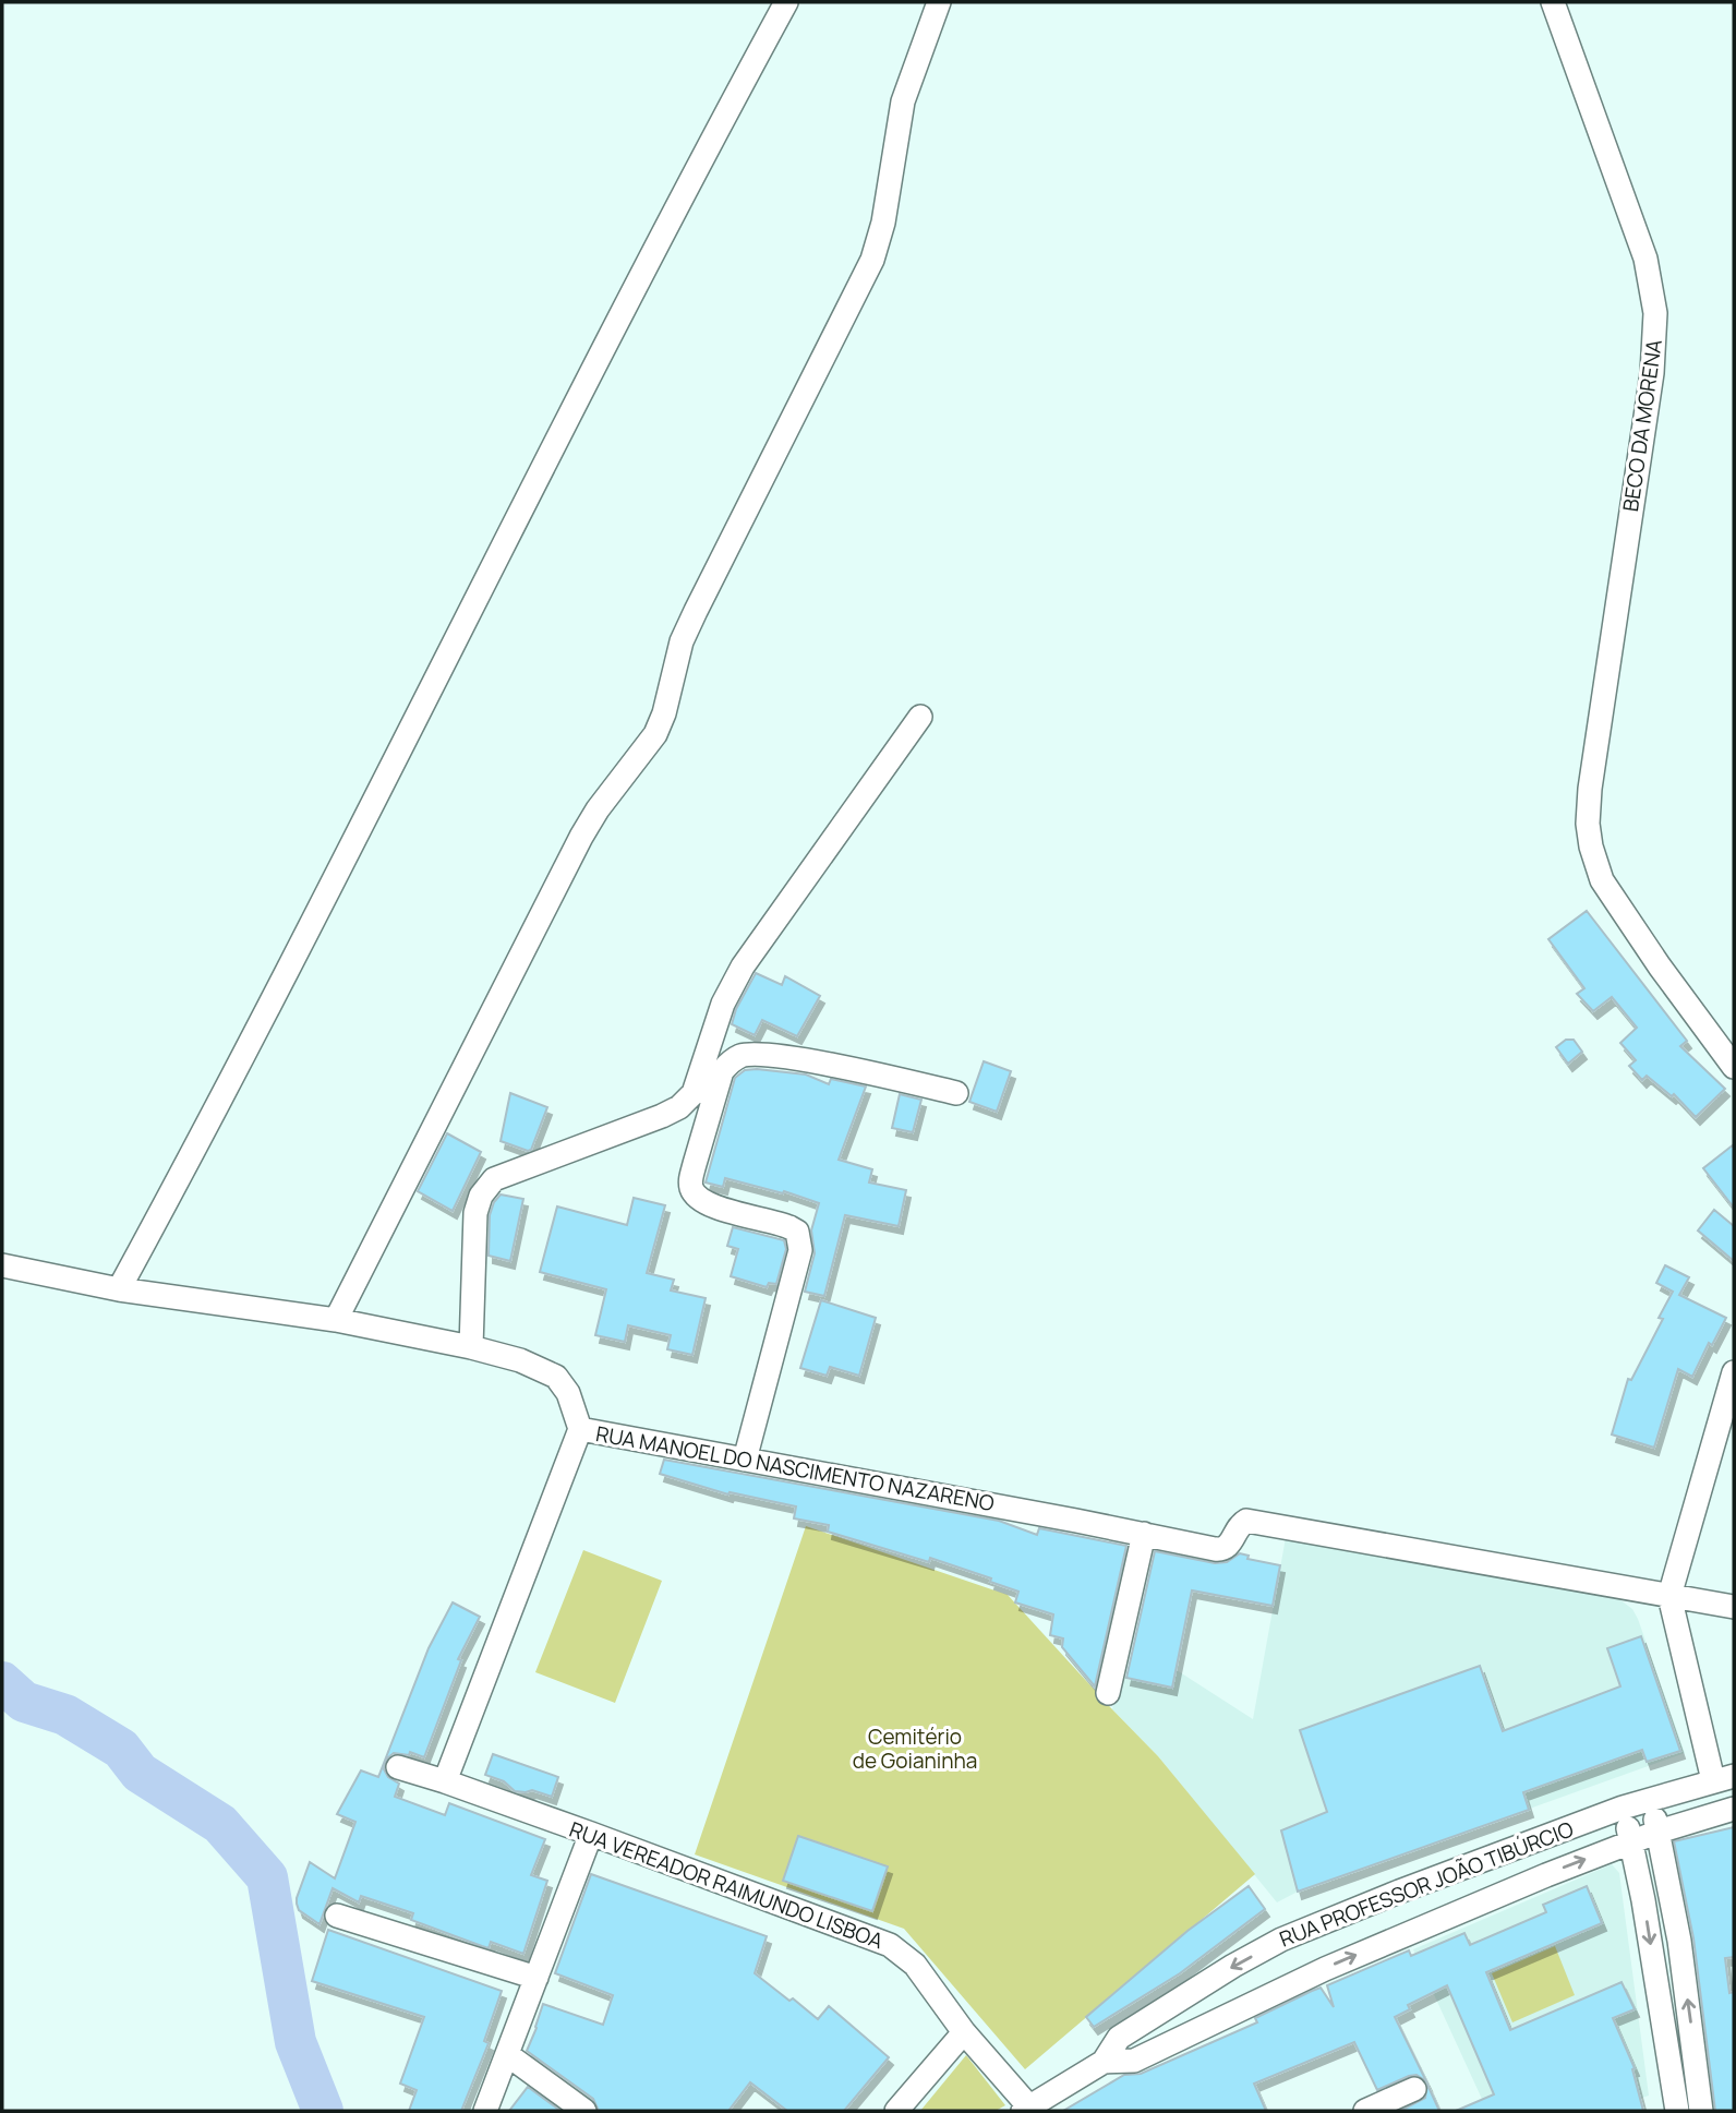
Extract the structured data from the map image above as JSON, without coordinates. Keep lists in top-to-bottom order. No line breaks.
{"streets":{"street":["BECO DA MORENA","RUA MANOEL DO NASCIMENTO NAZARENO","RUA PROFESSOR JOÃO TIBÚRCIO","RUA VEREADOR RAIMUNDO LISBOA"]},"crossings":[["RUA MANOEL DO NASCIMENTO NAZARENO","RUA VEREADOR RAIMUNDO LISBOA"],["RUA PROFESSOR JOÃO TIBÚRCIO","RUA VEREADOR RAIMUNDO LISBOA"]],"parks":["Cemitério de Goianinha"]}
